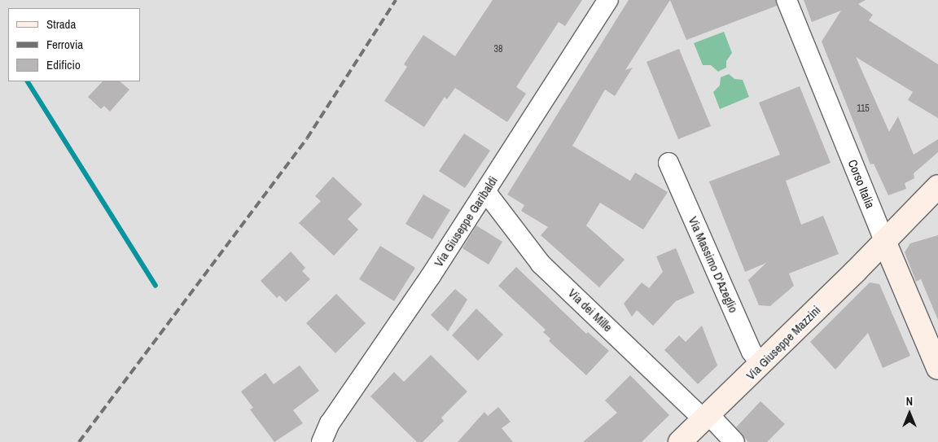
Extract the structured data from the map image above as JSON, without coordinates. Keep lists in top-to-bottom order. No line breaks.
{"streets":{"street":["Corso Italia","Via Giuseppe Garibaldi","Via Massimo D'Azeglio","Via dei Mille","Via Giuseppe Mazzini"]},"crossings":[["Corso Italia","Via Giuseppe Mazzini"],["Via Giuseppe Garibaldi","Via dei Mille"],["Via Massimo D'Azeglio","Via Giuseppe Mazzini"],["Via dei Mille","Via Giuseppe Mazzini"]],"house_numbers":["38","115"],"legend":["Strada","Ferrovia","Edificio"],"north":"top"}
